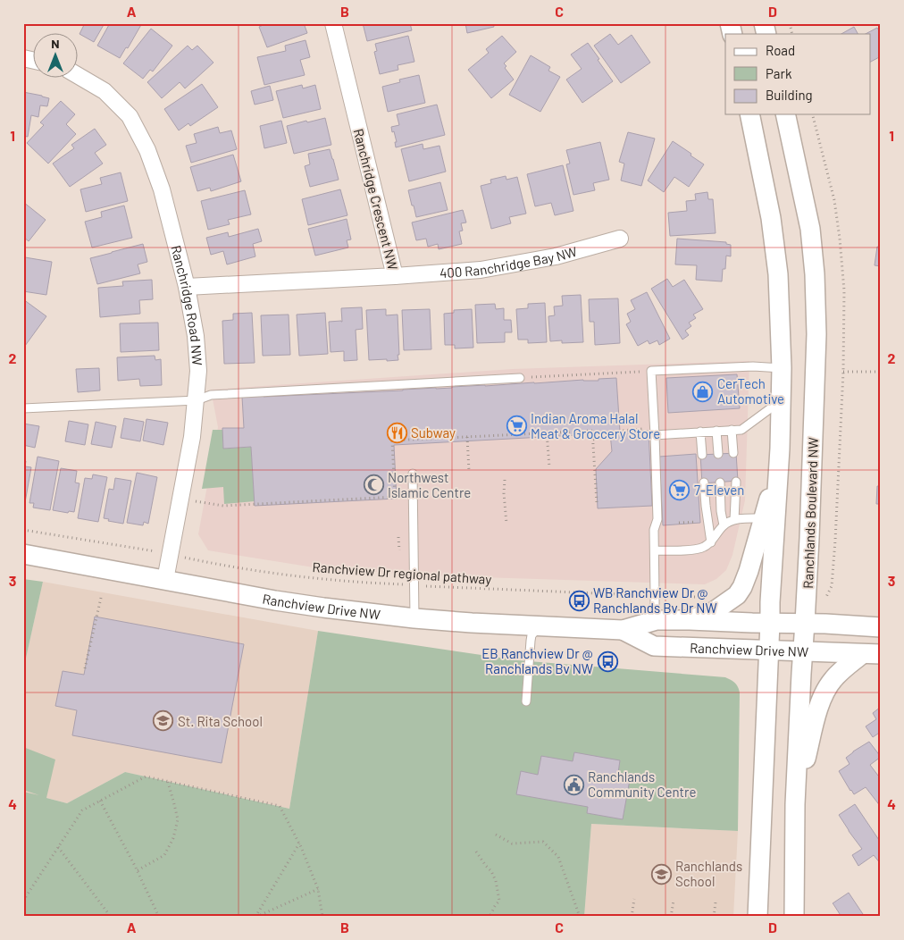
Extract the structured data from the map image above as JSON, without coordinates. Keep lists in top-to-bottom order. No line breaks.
{"streets":{"street":["Ranchridge Crescent NW","400 Ranchridge Bay NW","Ranchridge Road NW","Ranchlands Boulevard NW","Ranchview Drive NW"],"path":["Ranchview Dr regional pathway"]},"crossings":[["Ranchridge Crescent NW","400 Ranchridge Bay NW"],["Ranchridge Crescent NW","Ranchridge Road NW"],["Ranchridge Road NW","Ranchview Dr regional pathway"],["Ranchridge Road NW","Ranchview Drive NW"],["Ranchlands Boulevard NW","Ranchview Drive NW"]],"places":{"shop":["CerTech Automotive"],"supermarket":["Indian Aroma Halal Meat & Groccery Store","7-Eleven"],"restaurant":["Subway"],"mosque":["Northwest Islamic Centre"],"bus stop":["WB Ranchview Dr @ Ranchlands Bv Dr NW","EB Ranchview Dr @ Ranchlands Bv NW"],"school or university":["St. Rita School","Ranchlands School"],"public building":["Ranchlands Community Centre"]},"legend":["Road","Park","Building"],"north":"top","grid":{"columns":["A","B","C","D"],"rows":["1","2","3","4"]}}
